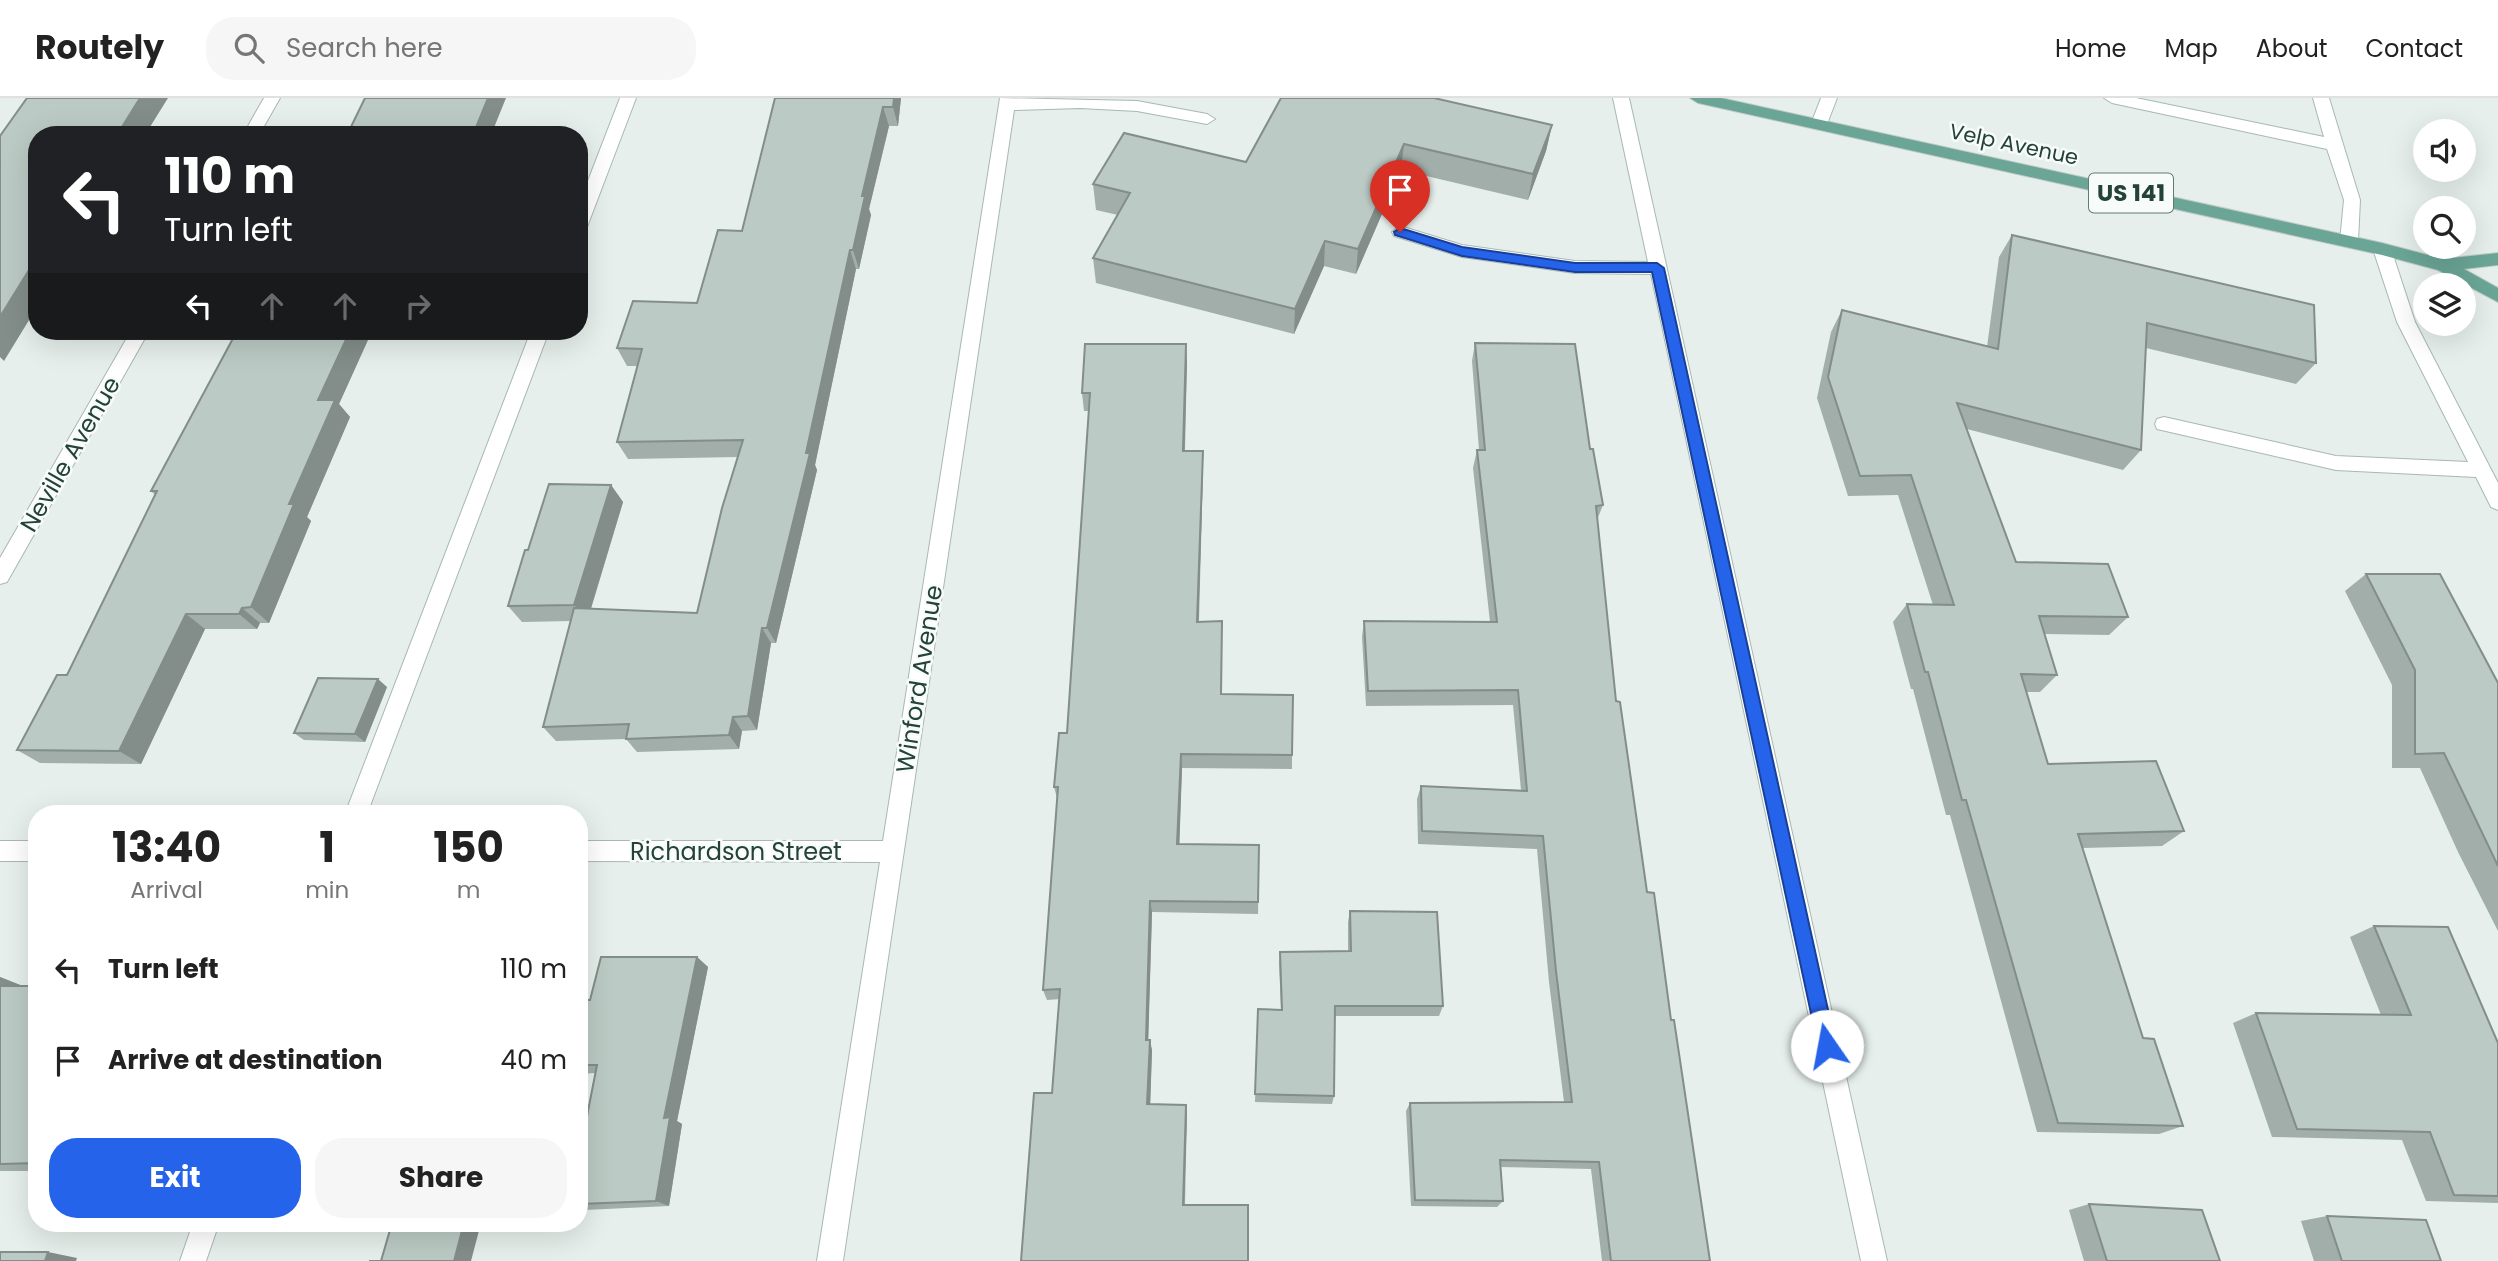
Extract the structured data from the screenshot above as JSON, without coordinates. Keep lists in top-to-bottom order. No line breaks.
{"streets":{"main road":["Velp Avenue","US 141"],"street":["Neville Avenue","Winford Avenue","Richardson Street"]},"crossings":[["Winford Avenue","Richardson Street"]],"page":{"header":"Routely","search":"Search here","nav":["Home","Map","About","Contact"],"turn":["110 m","Turn left"],"eta":["13:40","Arrival","1","min","150","m"],"list":[{"name":"Turn left","value":"110 m"},{"name":"Arrive at destination","value":"40 m"}],"buttons":["Exit","Share"]}}
